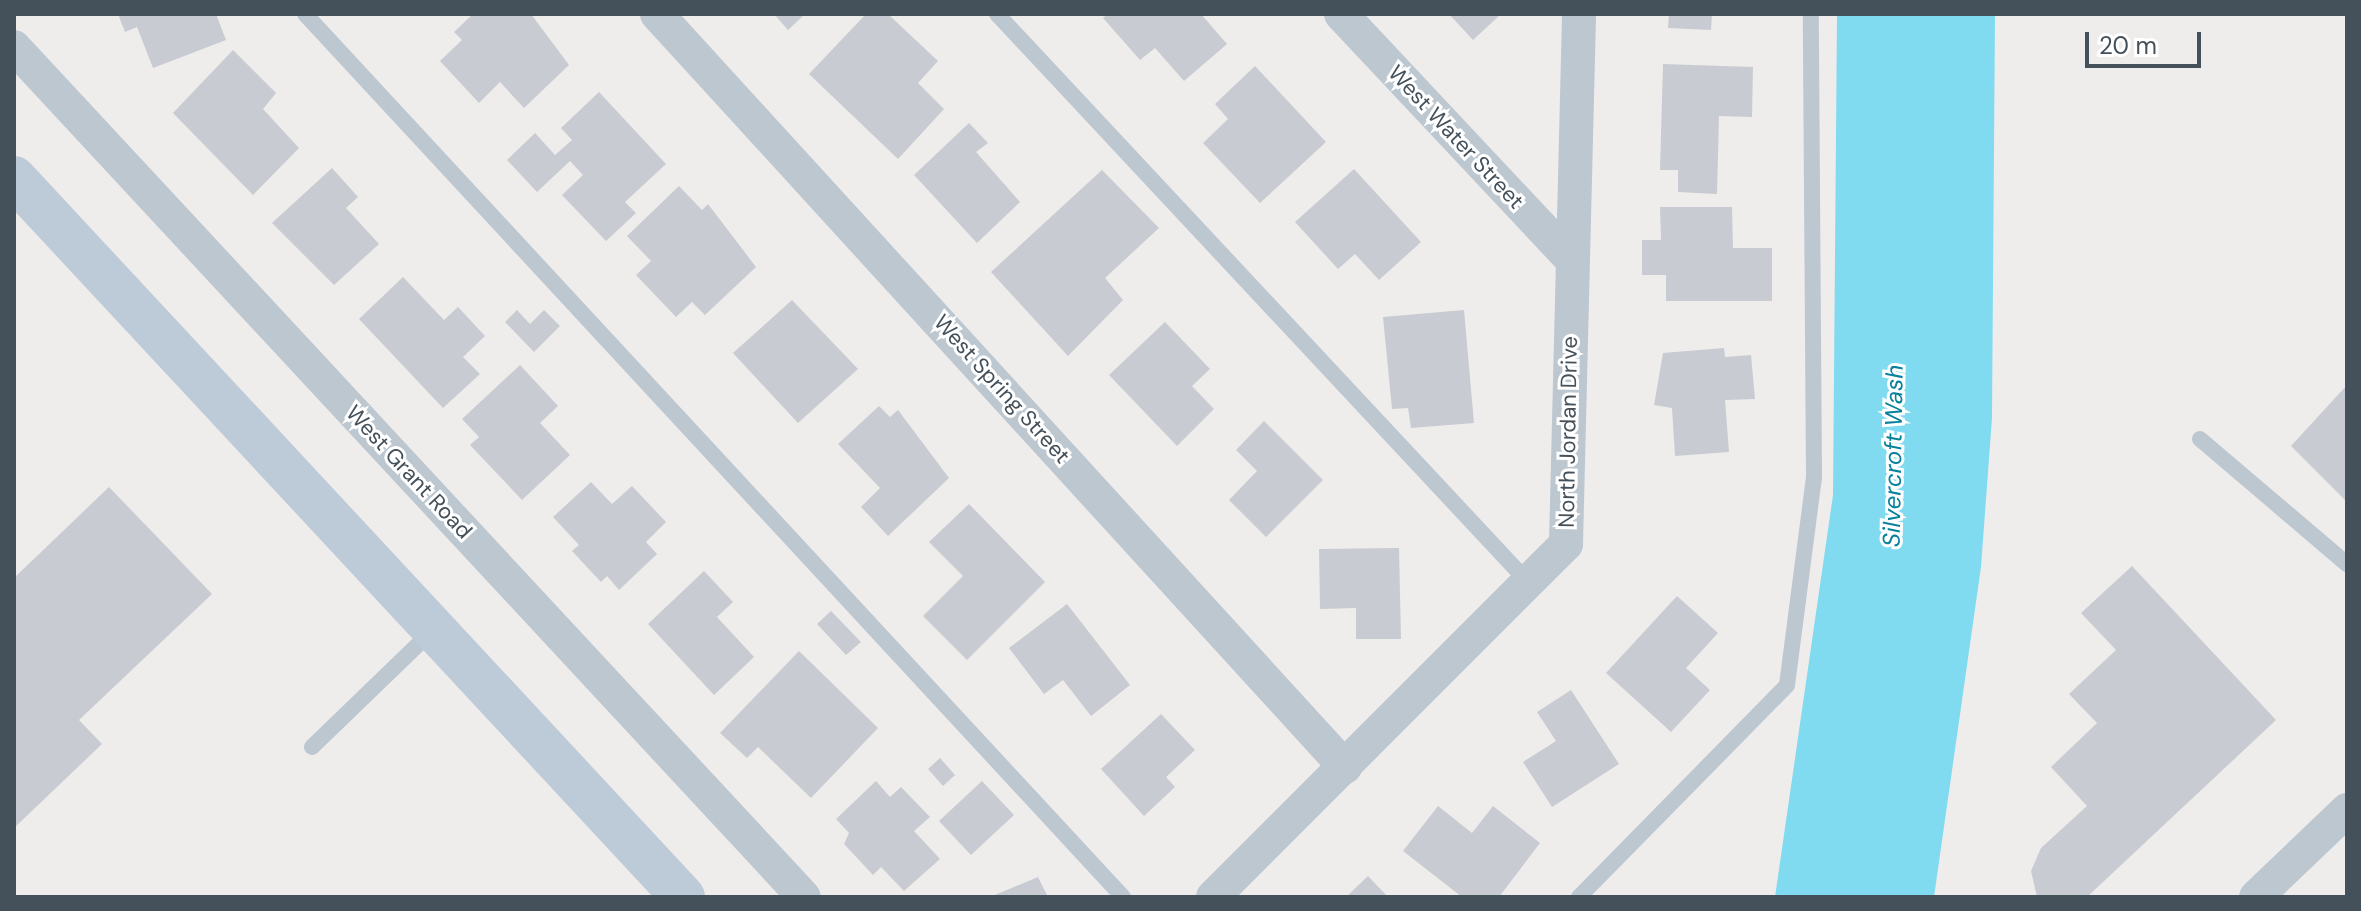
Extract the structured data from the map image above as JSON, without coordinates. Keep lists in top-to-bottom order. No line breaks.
{"streets":{"street":["West Water Street","West Spring Street","North Jordan Drive","West Grant Road"]},"crossings":[["West Water Street","North Jordan Drive"],["West Spring Street","North Jordan Drive"]],"water":["Silvercroft Wash"],"scale_bar":"20 m"}
